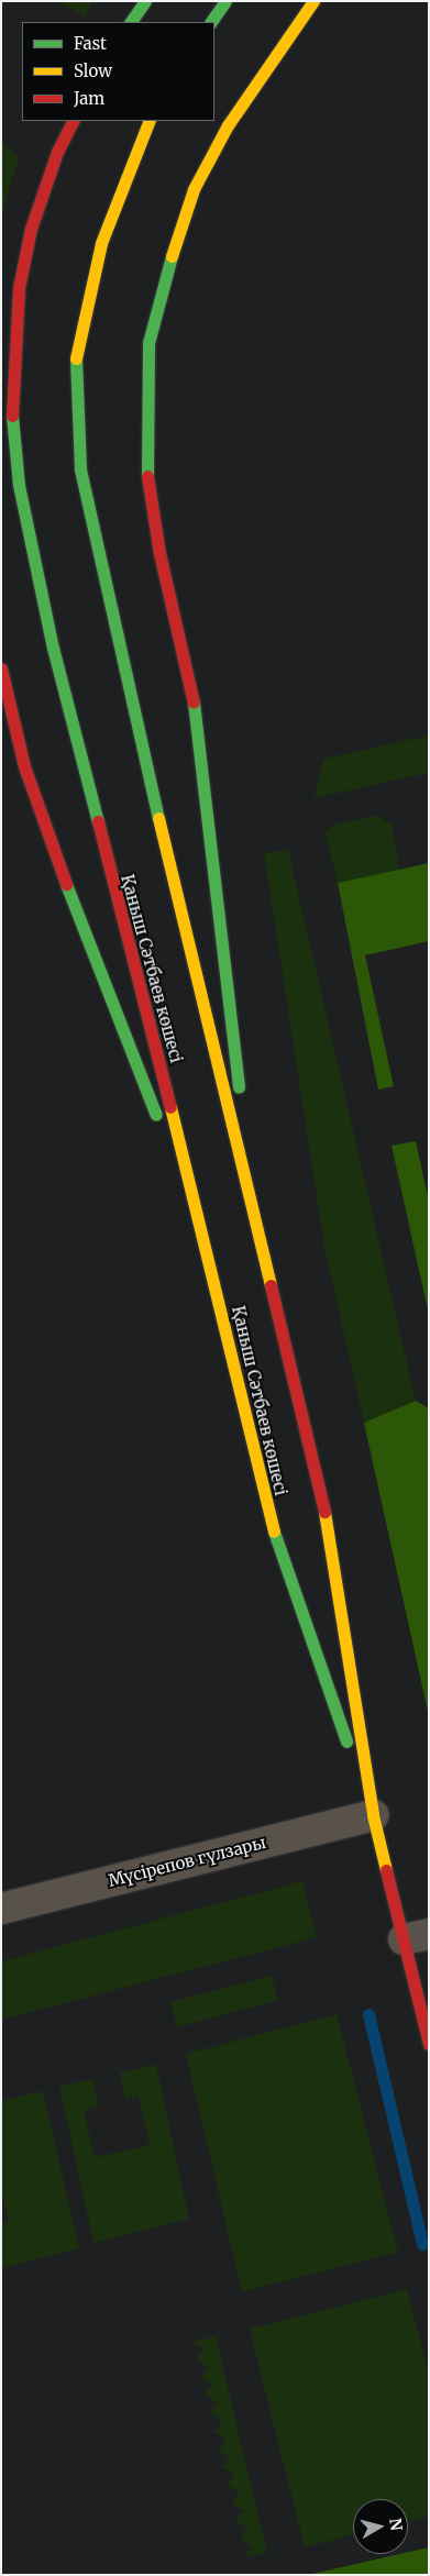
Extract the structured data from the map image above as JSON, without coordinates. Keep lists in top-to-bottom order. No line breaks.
{"streets":{"main road":["Қаныш Сәтбаев көшесі"],"street":["Мүсірепов гүлзары"]},"crossings":[["Қаныш Сәтбаев көшесі","Мүсірепов гүлзары"]],"legend":["Fast","Slow","Jam"],"north":"right"}
